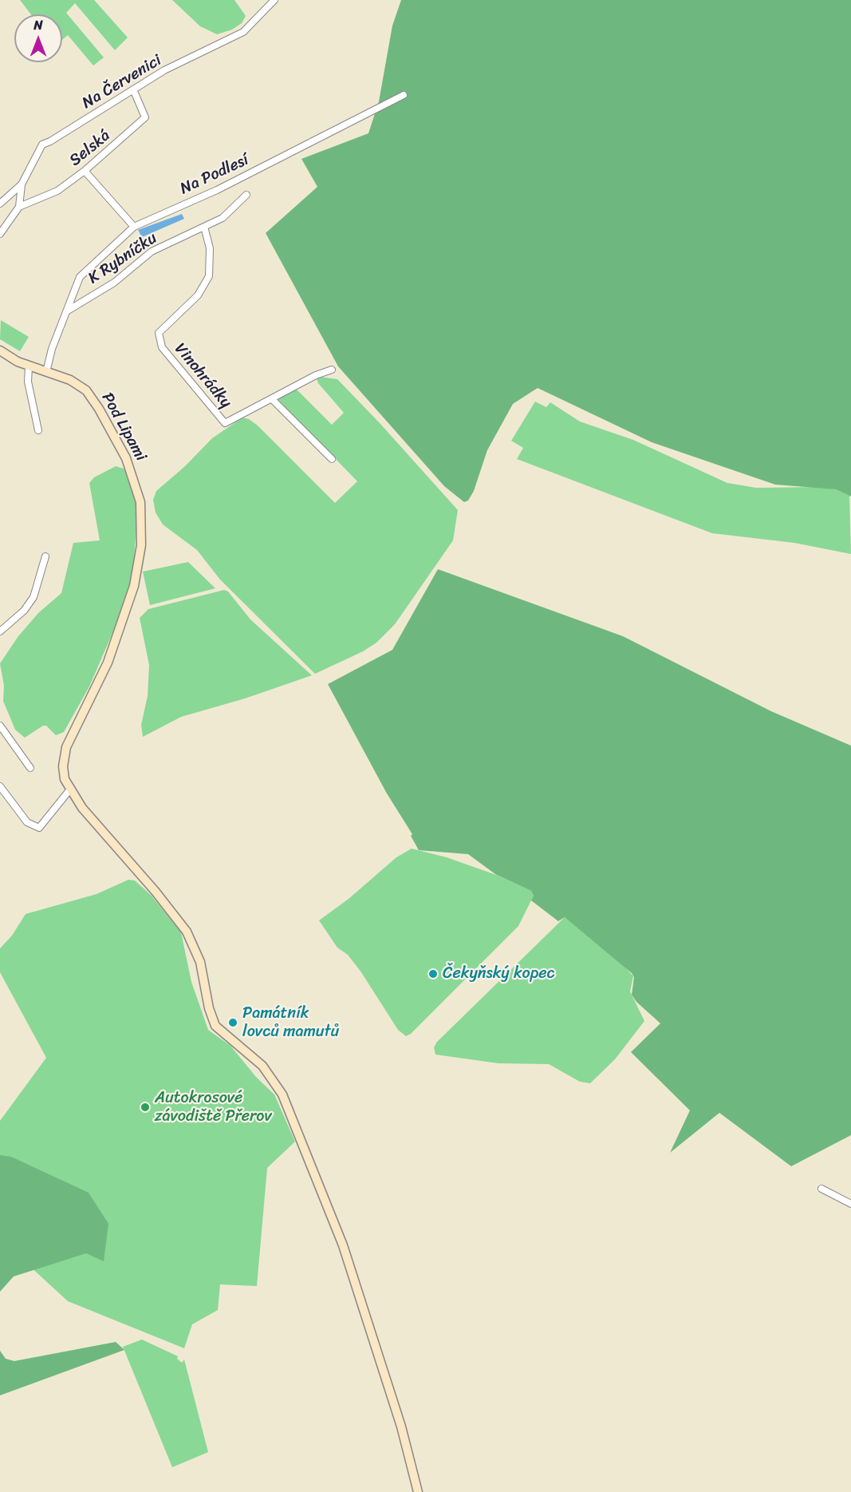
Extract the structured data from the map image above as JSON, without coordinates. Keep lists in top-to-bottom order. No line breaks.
{"streets":{"main road":["Pod Lipami"],"street":["Na Červenici","Selská","Na Podlesí","K Rybníčku","Vinohrádky"]},"crossings":[["Na Červenici","Selská"],["Na Podlesí","K Rybníčku"],["K Rybníčku","Vinohrádky"]],"places":["Čekyňský kopec","Památník lovců mamutů","Autokrosové závodiště Přerov"],"north":"top"}
